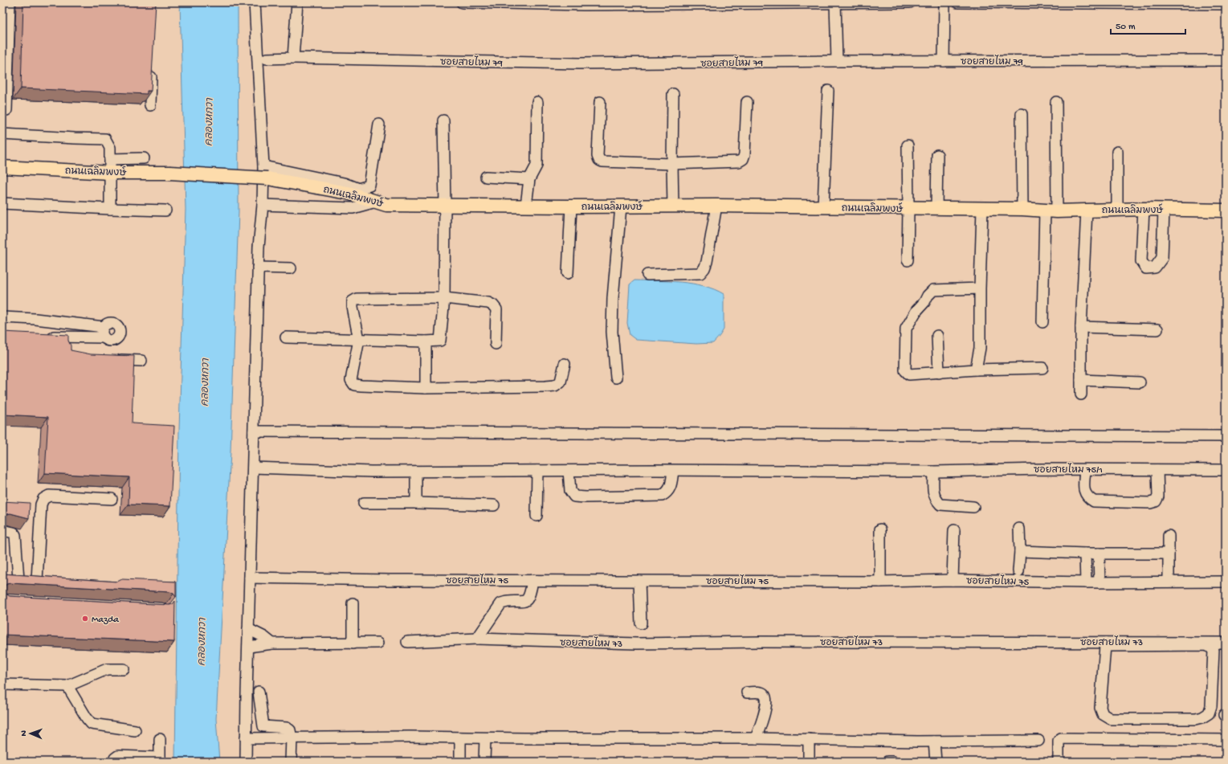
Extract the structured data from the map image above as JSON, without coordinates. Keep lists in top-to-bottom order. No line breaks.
{"streets":{"main road":["ถนนเฉลิมพงษ์"],"street":["ซอยสายไหม 79","ซอยสายไหม 75/1","ซอยสายไหม 75","ซอยสายไหม 73"]},"water":["คลองหกวา"],"places":["Mazda"],"scale_bar":"50 m","north":"left"}
